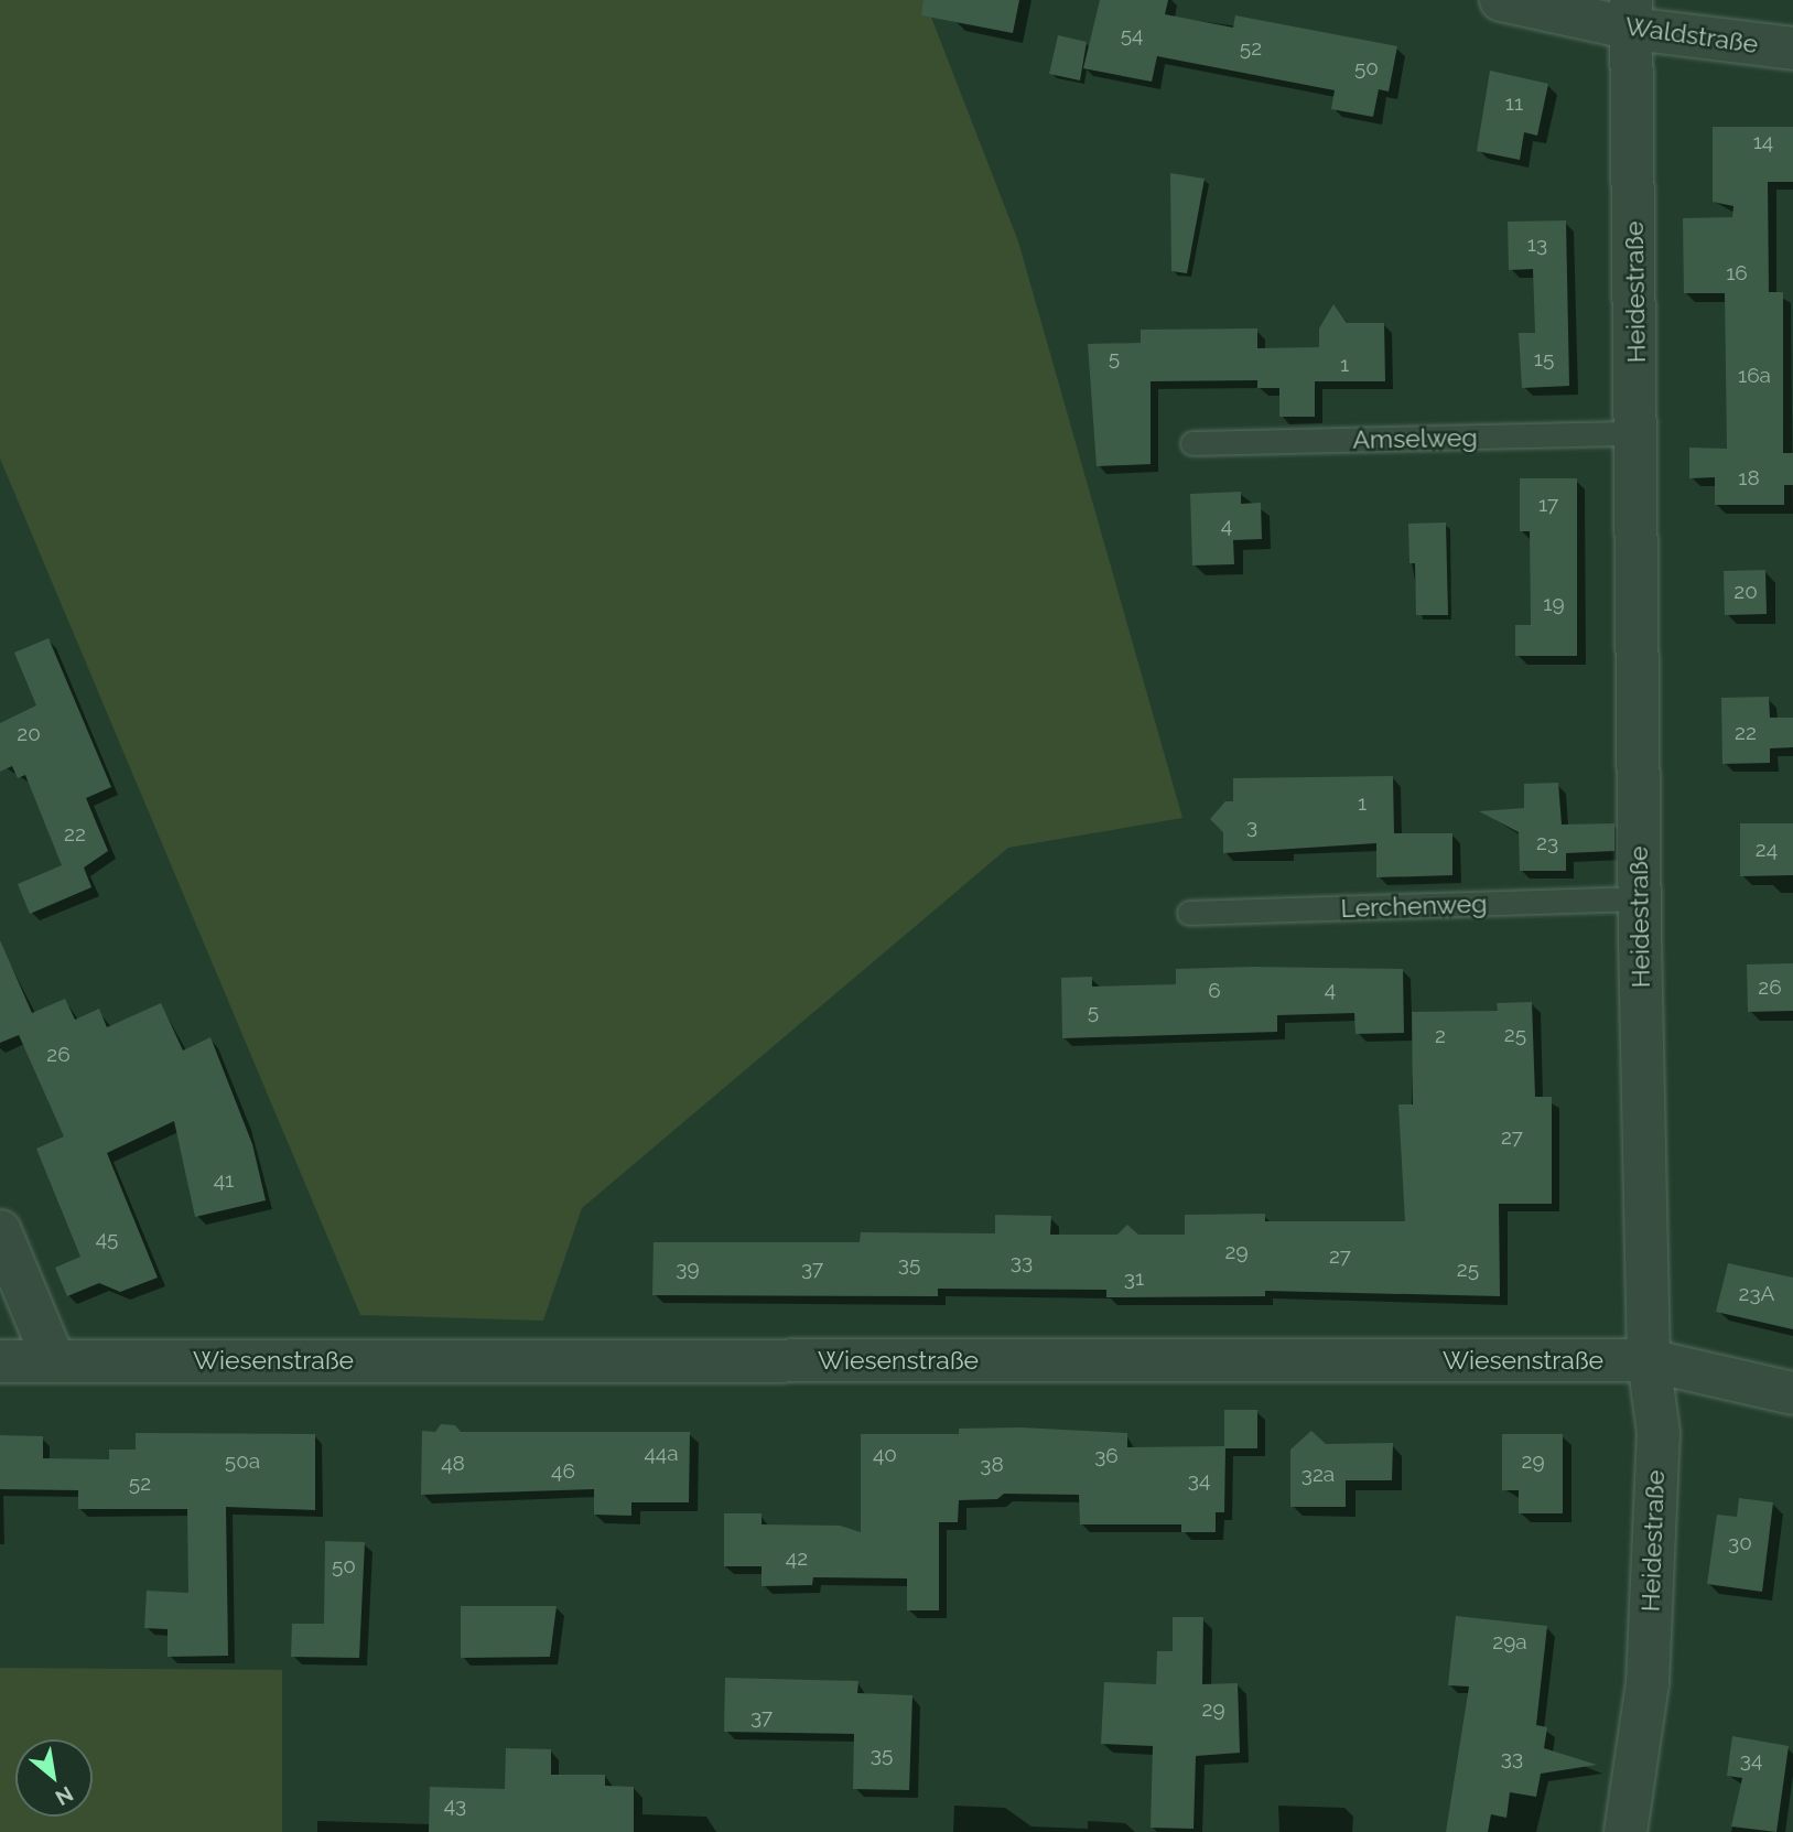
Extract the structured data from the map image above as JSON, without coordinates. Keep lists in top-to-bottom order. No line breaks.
{"streets":{"street":["Waldstraße","Heidestraße","Wiesenstraße"],"lane":["Amselweg","Lerchenweg"]},"crossings":[["Waldstraße","Heidestraße"],["Heidestraße","Amselweg"],["Heidestraße","Lerchenweg"],["Heidestraße","Wiesenstraße"]],"house_numbers":["54","52","50","11","14","13","16","5","15","1","16a","18","17","4","20","19","22","20","1","3","22","23","24","26","4","6","5","25","2","26","27","41","45","29","27","33","35","39","37","25","31","23A","44a","40","36","50a","29","48","38","46","32a","34","52","30","42","50","29a","29","37","35","33","34","43"],"north":"bottom right"}
